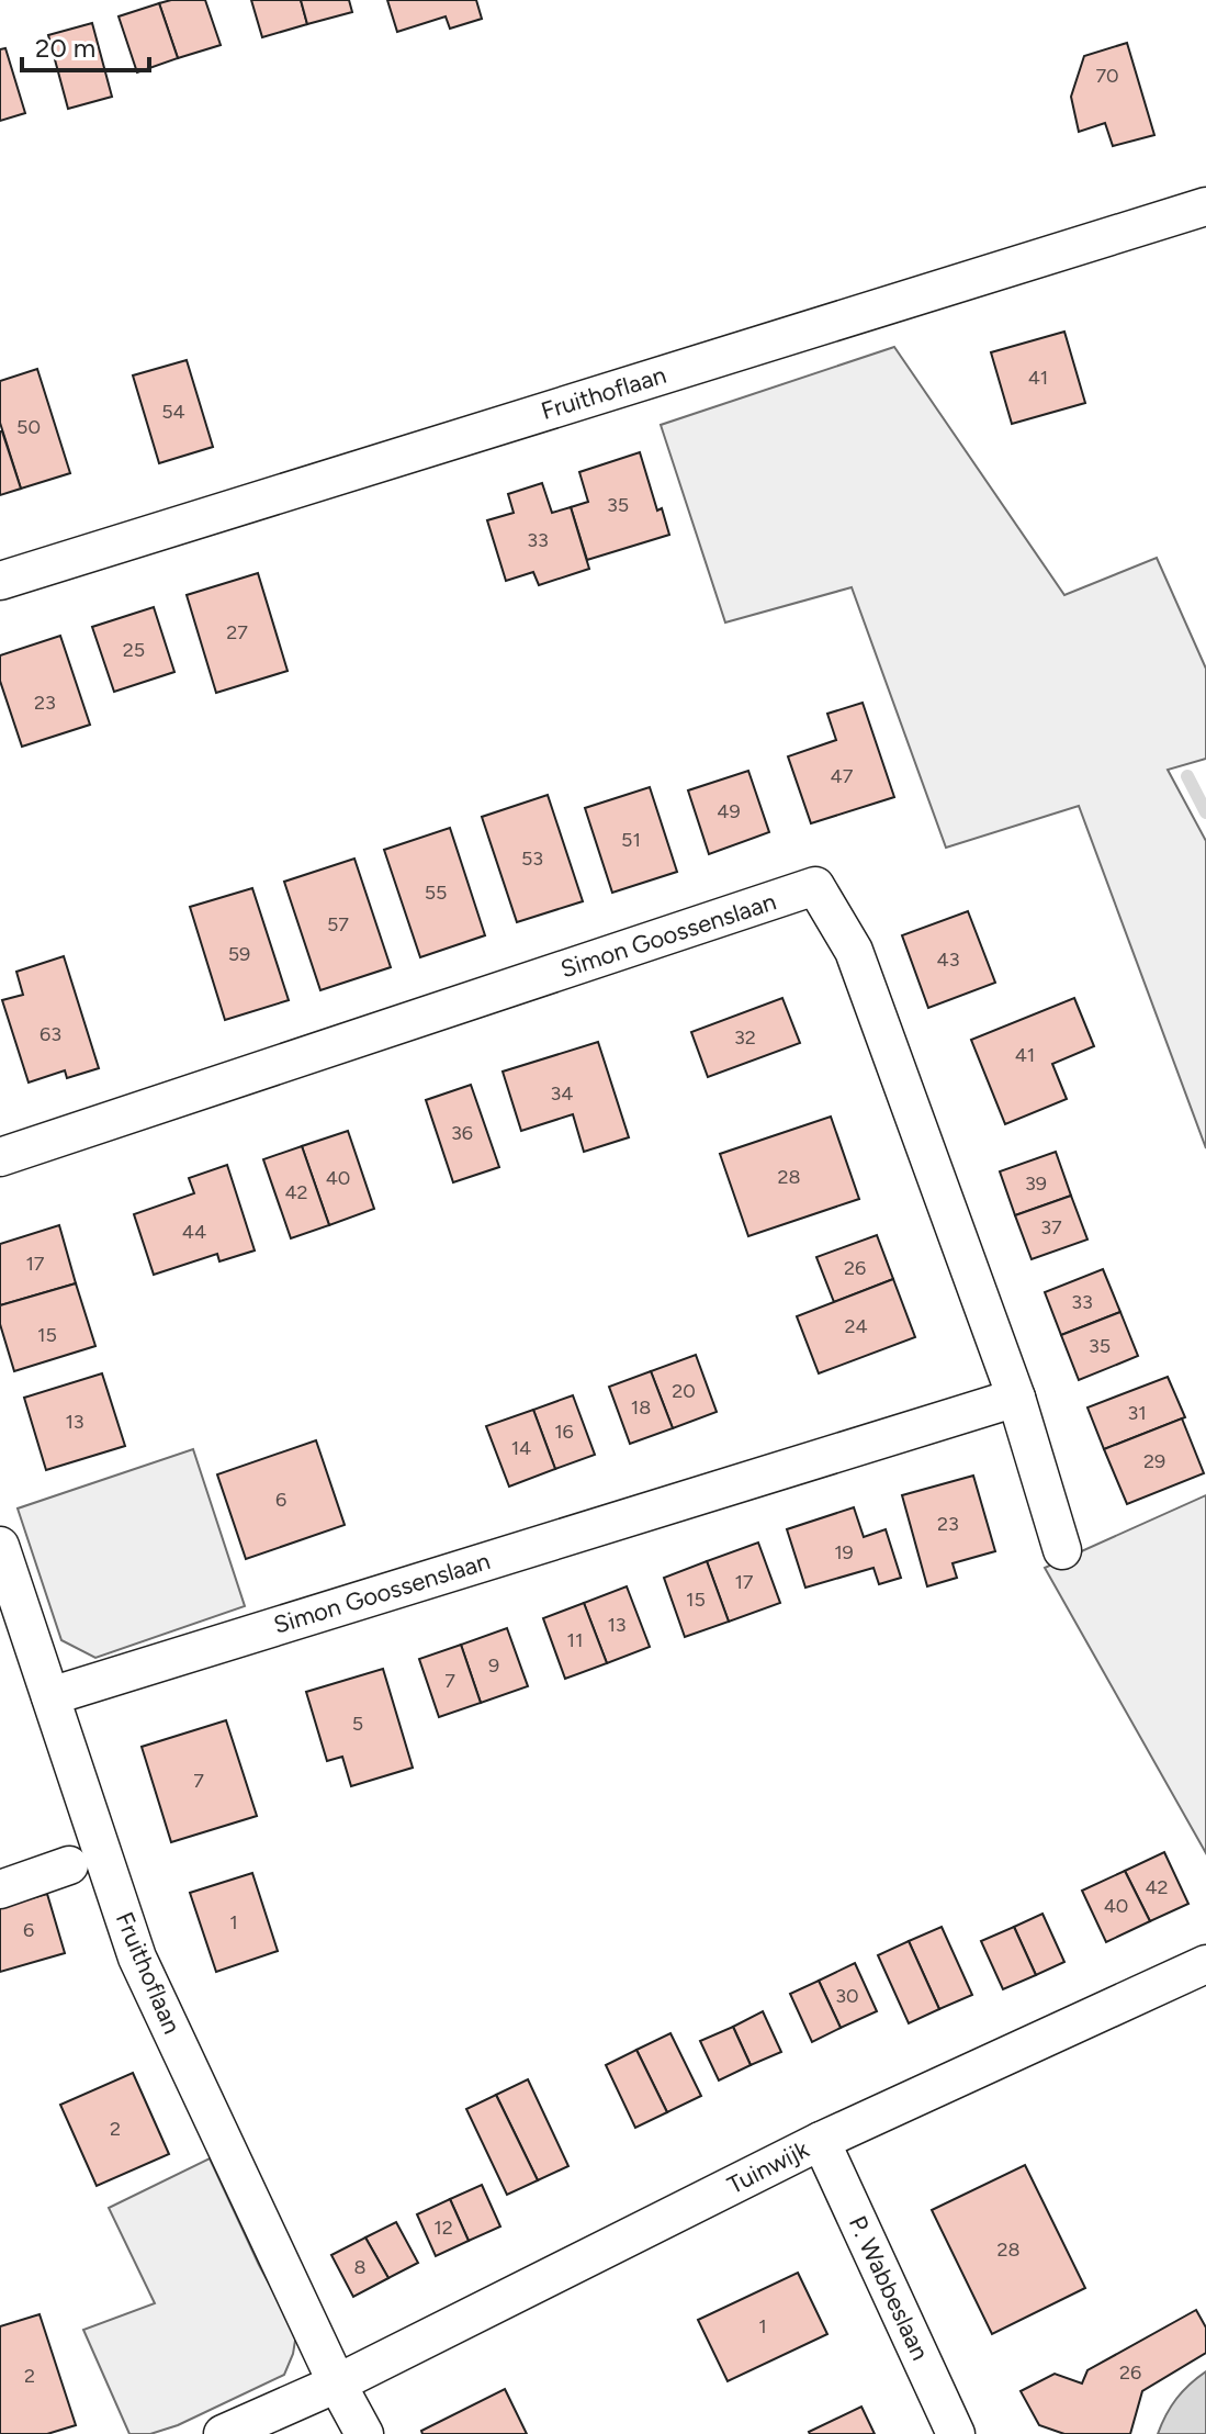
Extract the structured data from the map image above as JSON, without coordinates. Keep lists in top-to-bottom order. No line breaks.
{"streets":{"street":["Fruithoflaan","Simon Goossenslaan","Tuinwijk","P. Wabbeslaan"]},"crossings":[["Fruithoflaan","Simon Goossenslaan"],["Fruithoflaan","Tuinwijk"],["Tuinwijk","P. Wabbeslaan"]],"house_numbers":["70","41","54","50","35","33","27","25","23","47","49","51","53","55","57","59","43","63","32","41","34","36","28","40","39","42","37","44","17","26","33","24","15","35","20","18","31","13","16","14","29","6","23","19","17","15","13","11","9","7","5","7","42","40","1","6","30","2","12","28","8","1","26","2"],"scale_bar":"20 m"}
